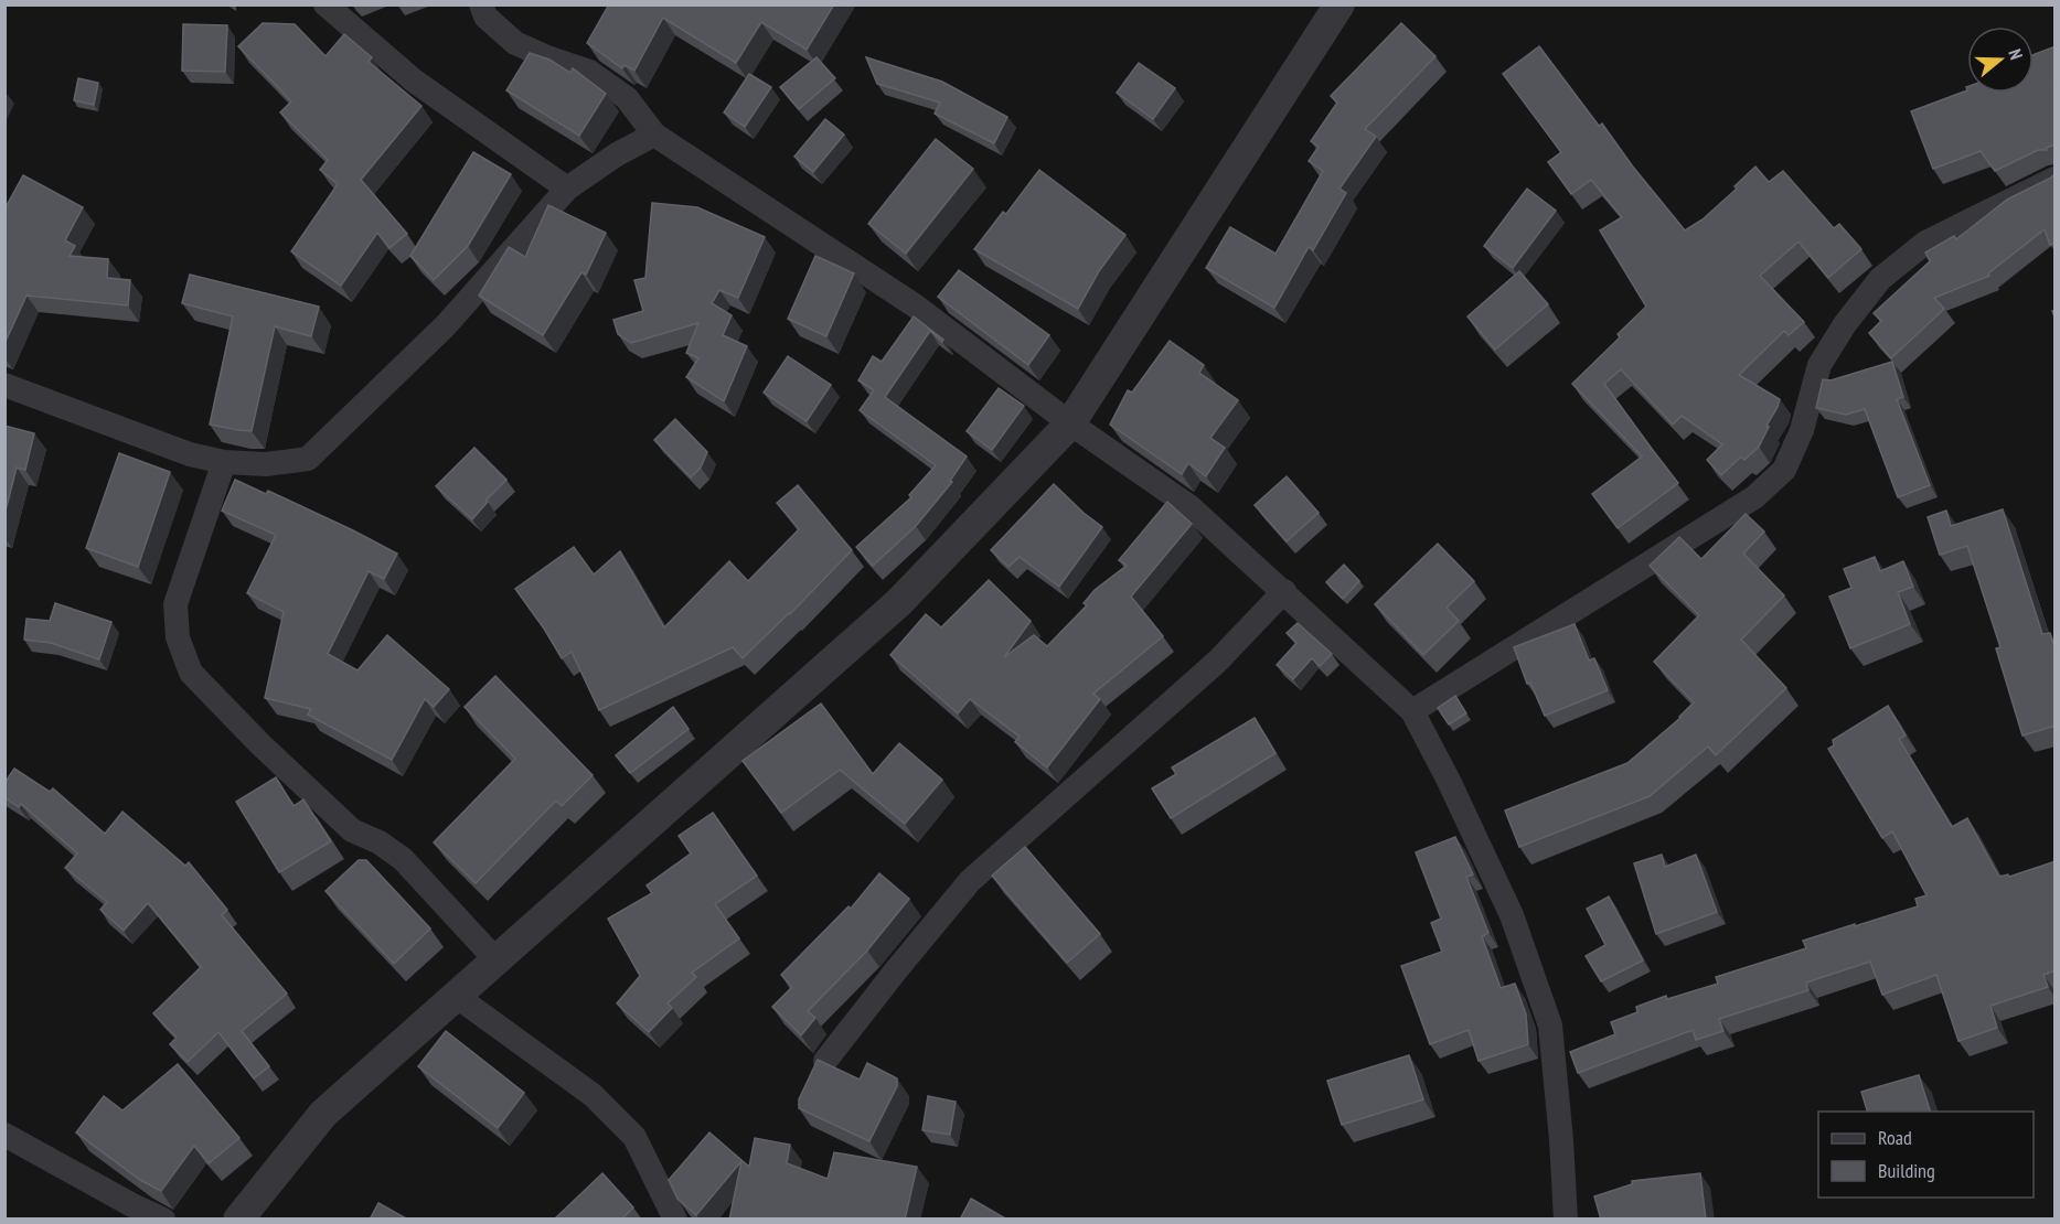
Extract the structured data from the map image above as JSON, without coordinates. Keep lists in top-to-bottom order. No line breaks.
{"legend":["Road","Building"],"north":"right"}
